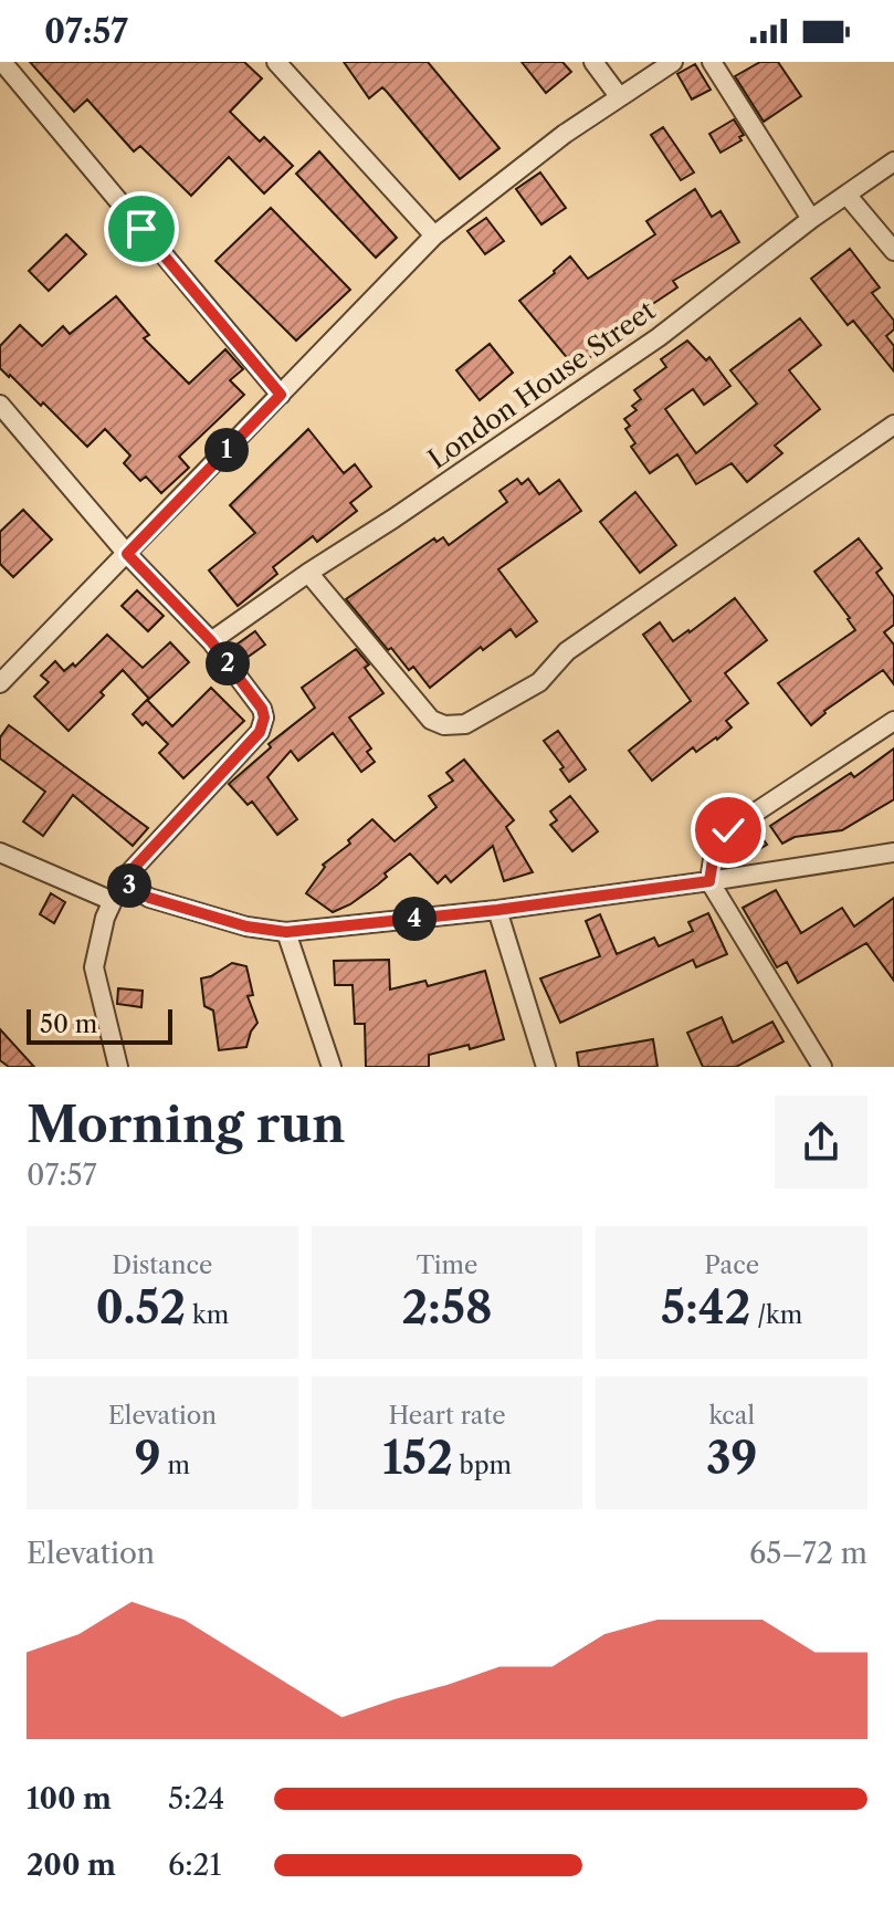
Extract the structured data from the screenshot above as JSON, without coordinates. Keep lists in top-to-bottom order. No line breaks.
{"streets":{"street":["London House Street"]},"scale_bar":"50 m","page":{"status":"07:57","pins":["1","2","3","4"],"scale":"50 m","heading":["Morning run","07:57"],"stats":[["Distance","0.52 km"],["Time","2:58"],["Pace","5:42 /km"],["Elevation","9 m"],["Heart rate","152 bpm"],["kcal","39"]],"chart":["Elevation","65–72 m"],"list":[{"name":"100 m","note":"5:24"},{"name":"200 m","note":"6:21"}]}}
